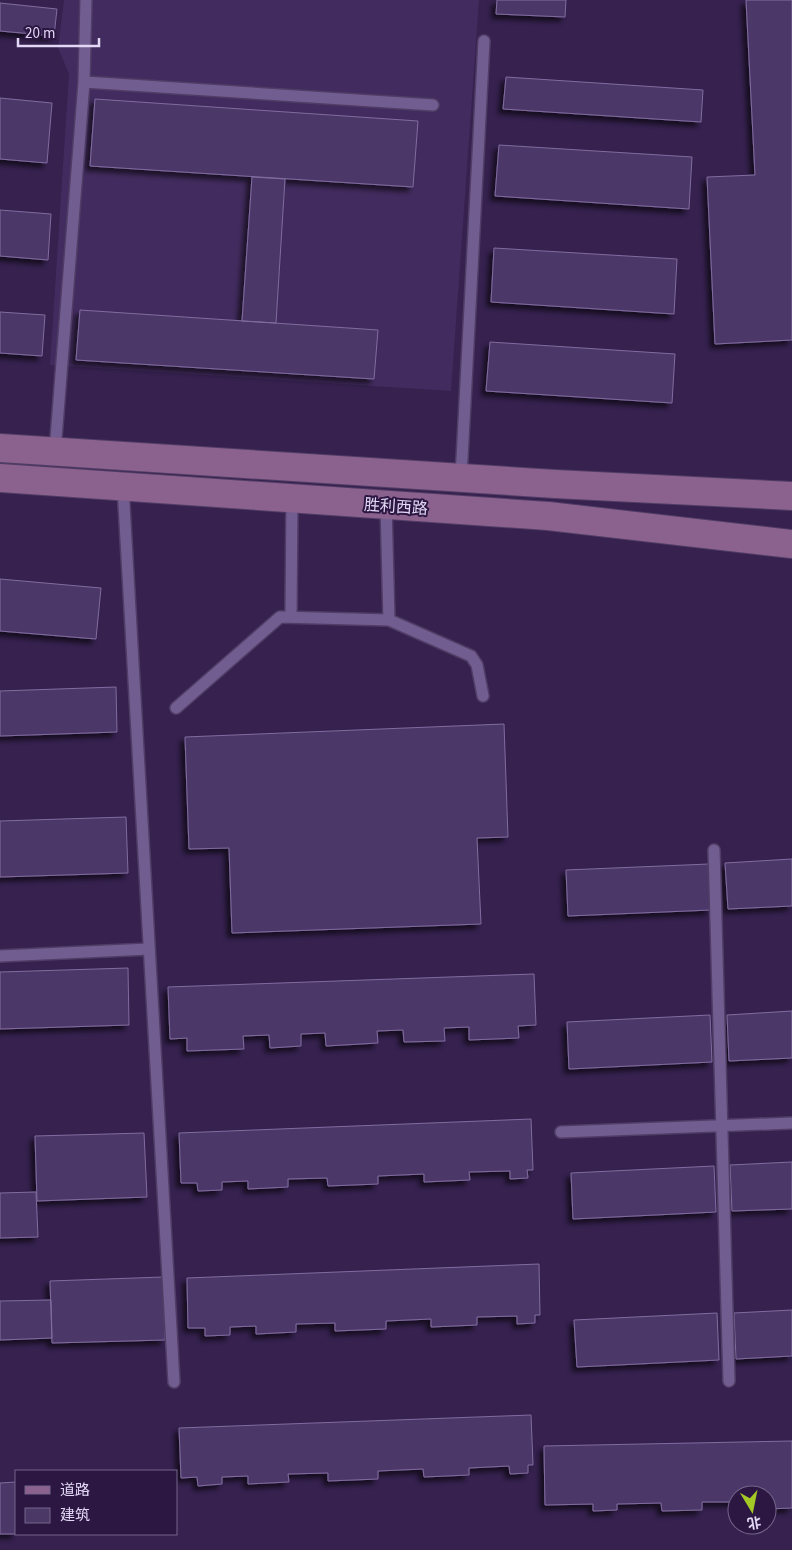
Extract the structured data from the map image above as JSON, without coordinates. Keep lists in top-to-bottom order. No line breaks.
{"streets":{"main road":["胜利西路"]},"legend":["道路","建筑"],"scale_bar":"20 m","north":"bottom"}
